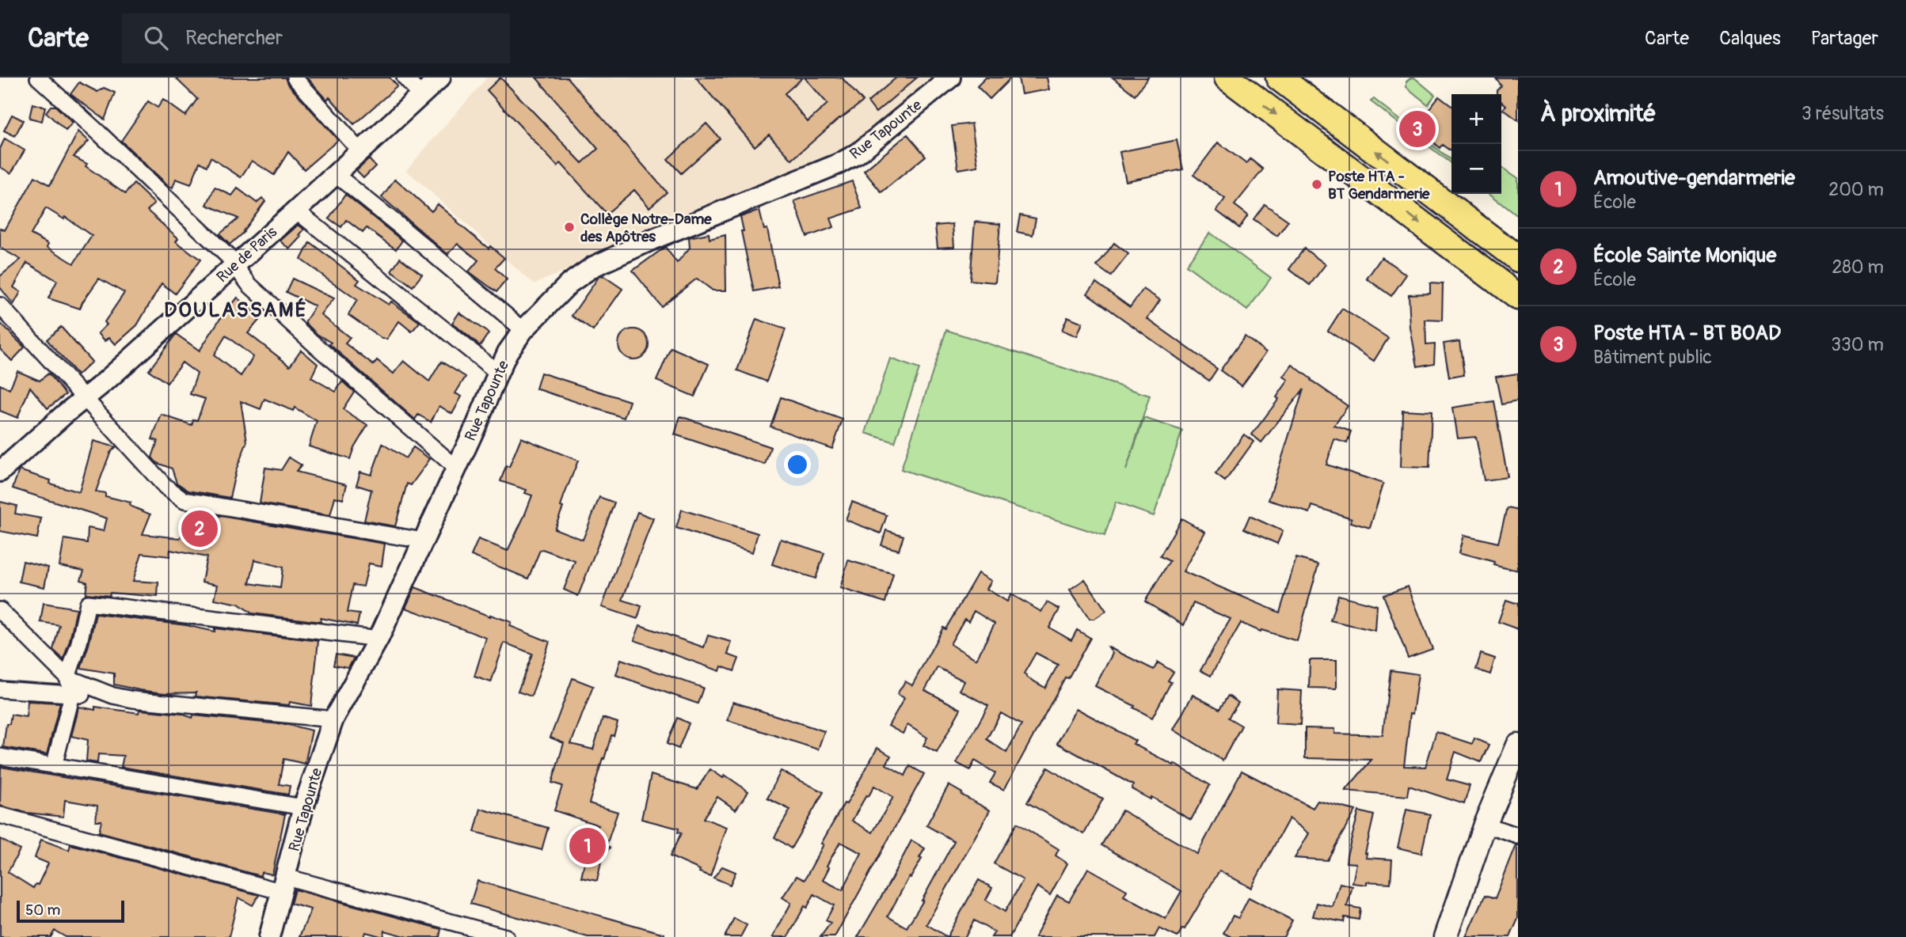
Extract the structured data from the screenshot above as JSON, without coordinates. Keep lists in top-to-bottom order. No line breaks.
{"streets":{"street":["Rue Tapounte","Rue de Paris"]},"districts":["DOULASSAMÉ"],"places":["Poste HTA - BT Gendarmerie","Collège Notre-Dame des Apôtres"],"scale_bar":"50 m","page":{"header":"Carte","search":"Rechercher","nav":["Carte","Calques","Partager"],"heading":["À proximité","3 résultats"],"map_buttons":["+","−"],"pins":["3","2","1"],"list":[{"mark":"1","name":"Amoutive-gendarmerie","note":"École","value":"200 m"},{"mark":"2","name":"École Sainte Monique","note":"École","value":"280 m"},{"mark":"3","name":"Poste HTA - BT BOAD","note":"Bâtiment public","value":"330 m"}],"scale":"50 m"}}
